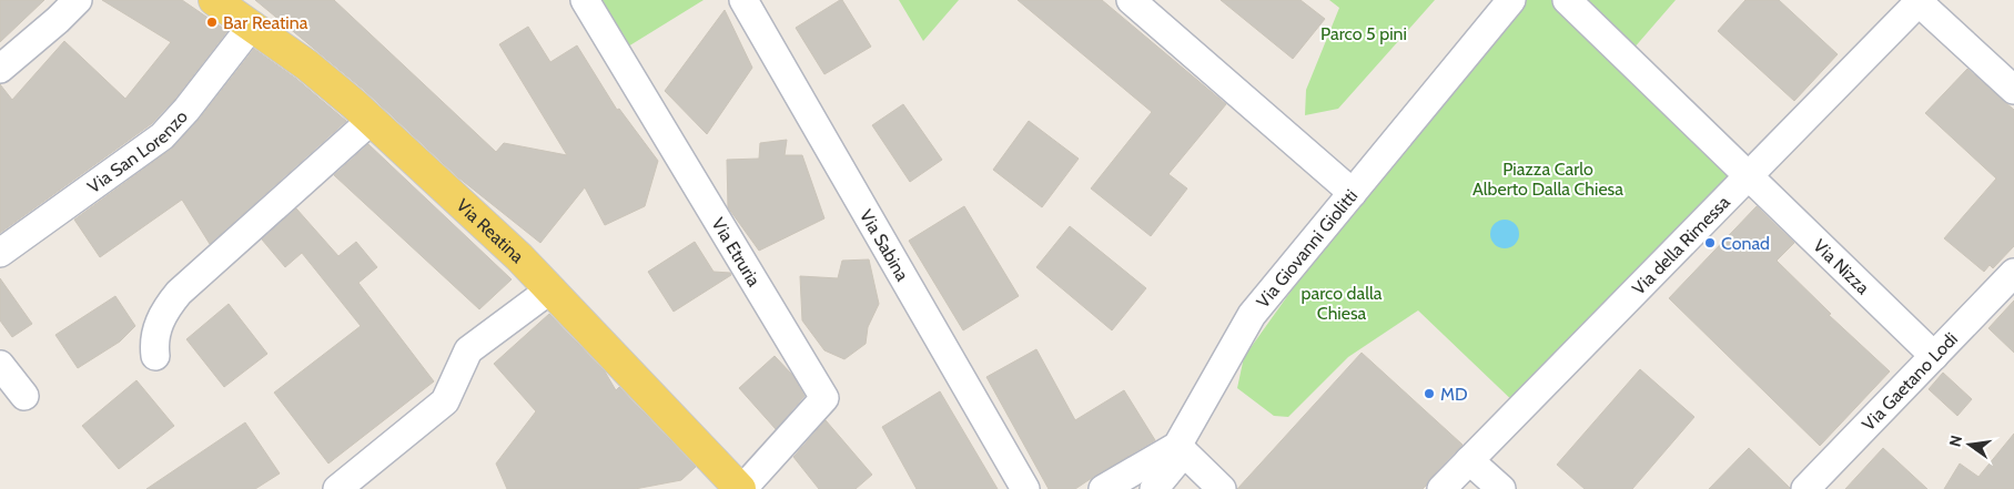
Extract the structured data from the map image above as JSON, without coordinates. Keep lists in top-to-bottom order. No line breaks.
{"streets":{"main road":["Via Reatina"],"street":["Via San Lorenzo","Via Sabina","Via della Rimessa","Via Giovanni Giolitti","Via Etruria","Via Nizza","Via Gaetano Lodi"]},"crossings":[["Via San Lorenzo","Via Reatina"],["Via Reatina","Via Etruria"],["Via della Rimessa","Via Nizza"],["Via Nizza","Via Gaetano Lodi"]],"parks":["Parco 5 pini","Piazza Carlo Alberto Dalla Chiesa","parco dalla Chiesa"],"places":["Bar Reatina","Conad","MD"],"north":"left"}
